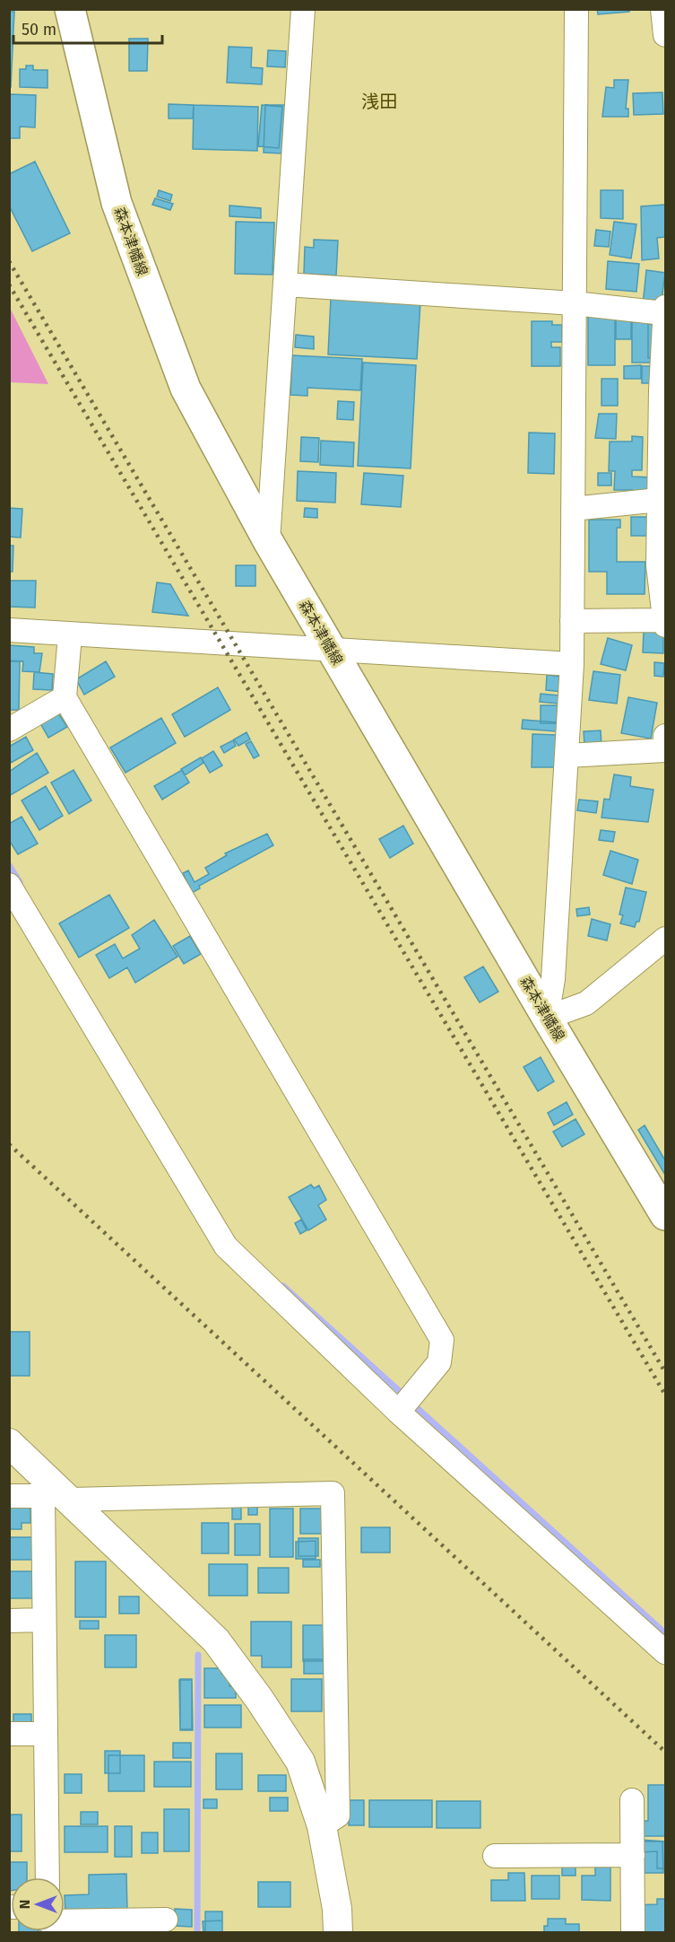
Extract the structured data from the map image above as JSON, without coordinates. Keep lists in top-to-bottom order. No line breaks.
{"streets":{"main road":["森本津幡線"]},"districts":["浅田"],"scale_bar":"50 m","north":"left"}
